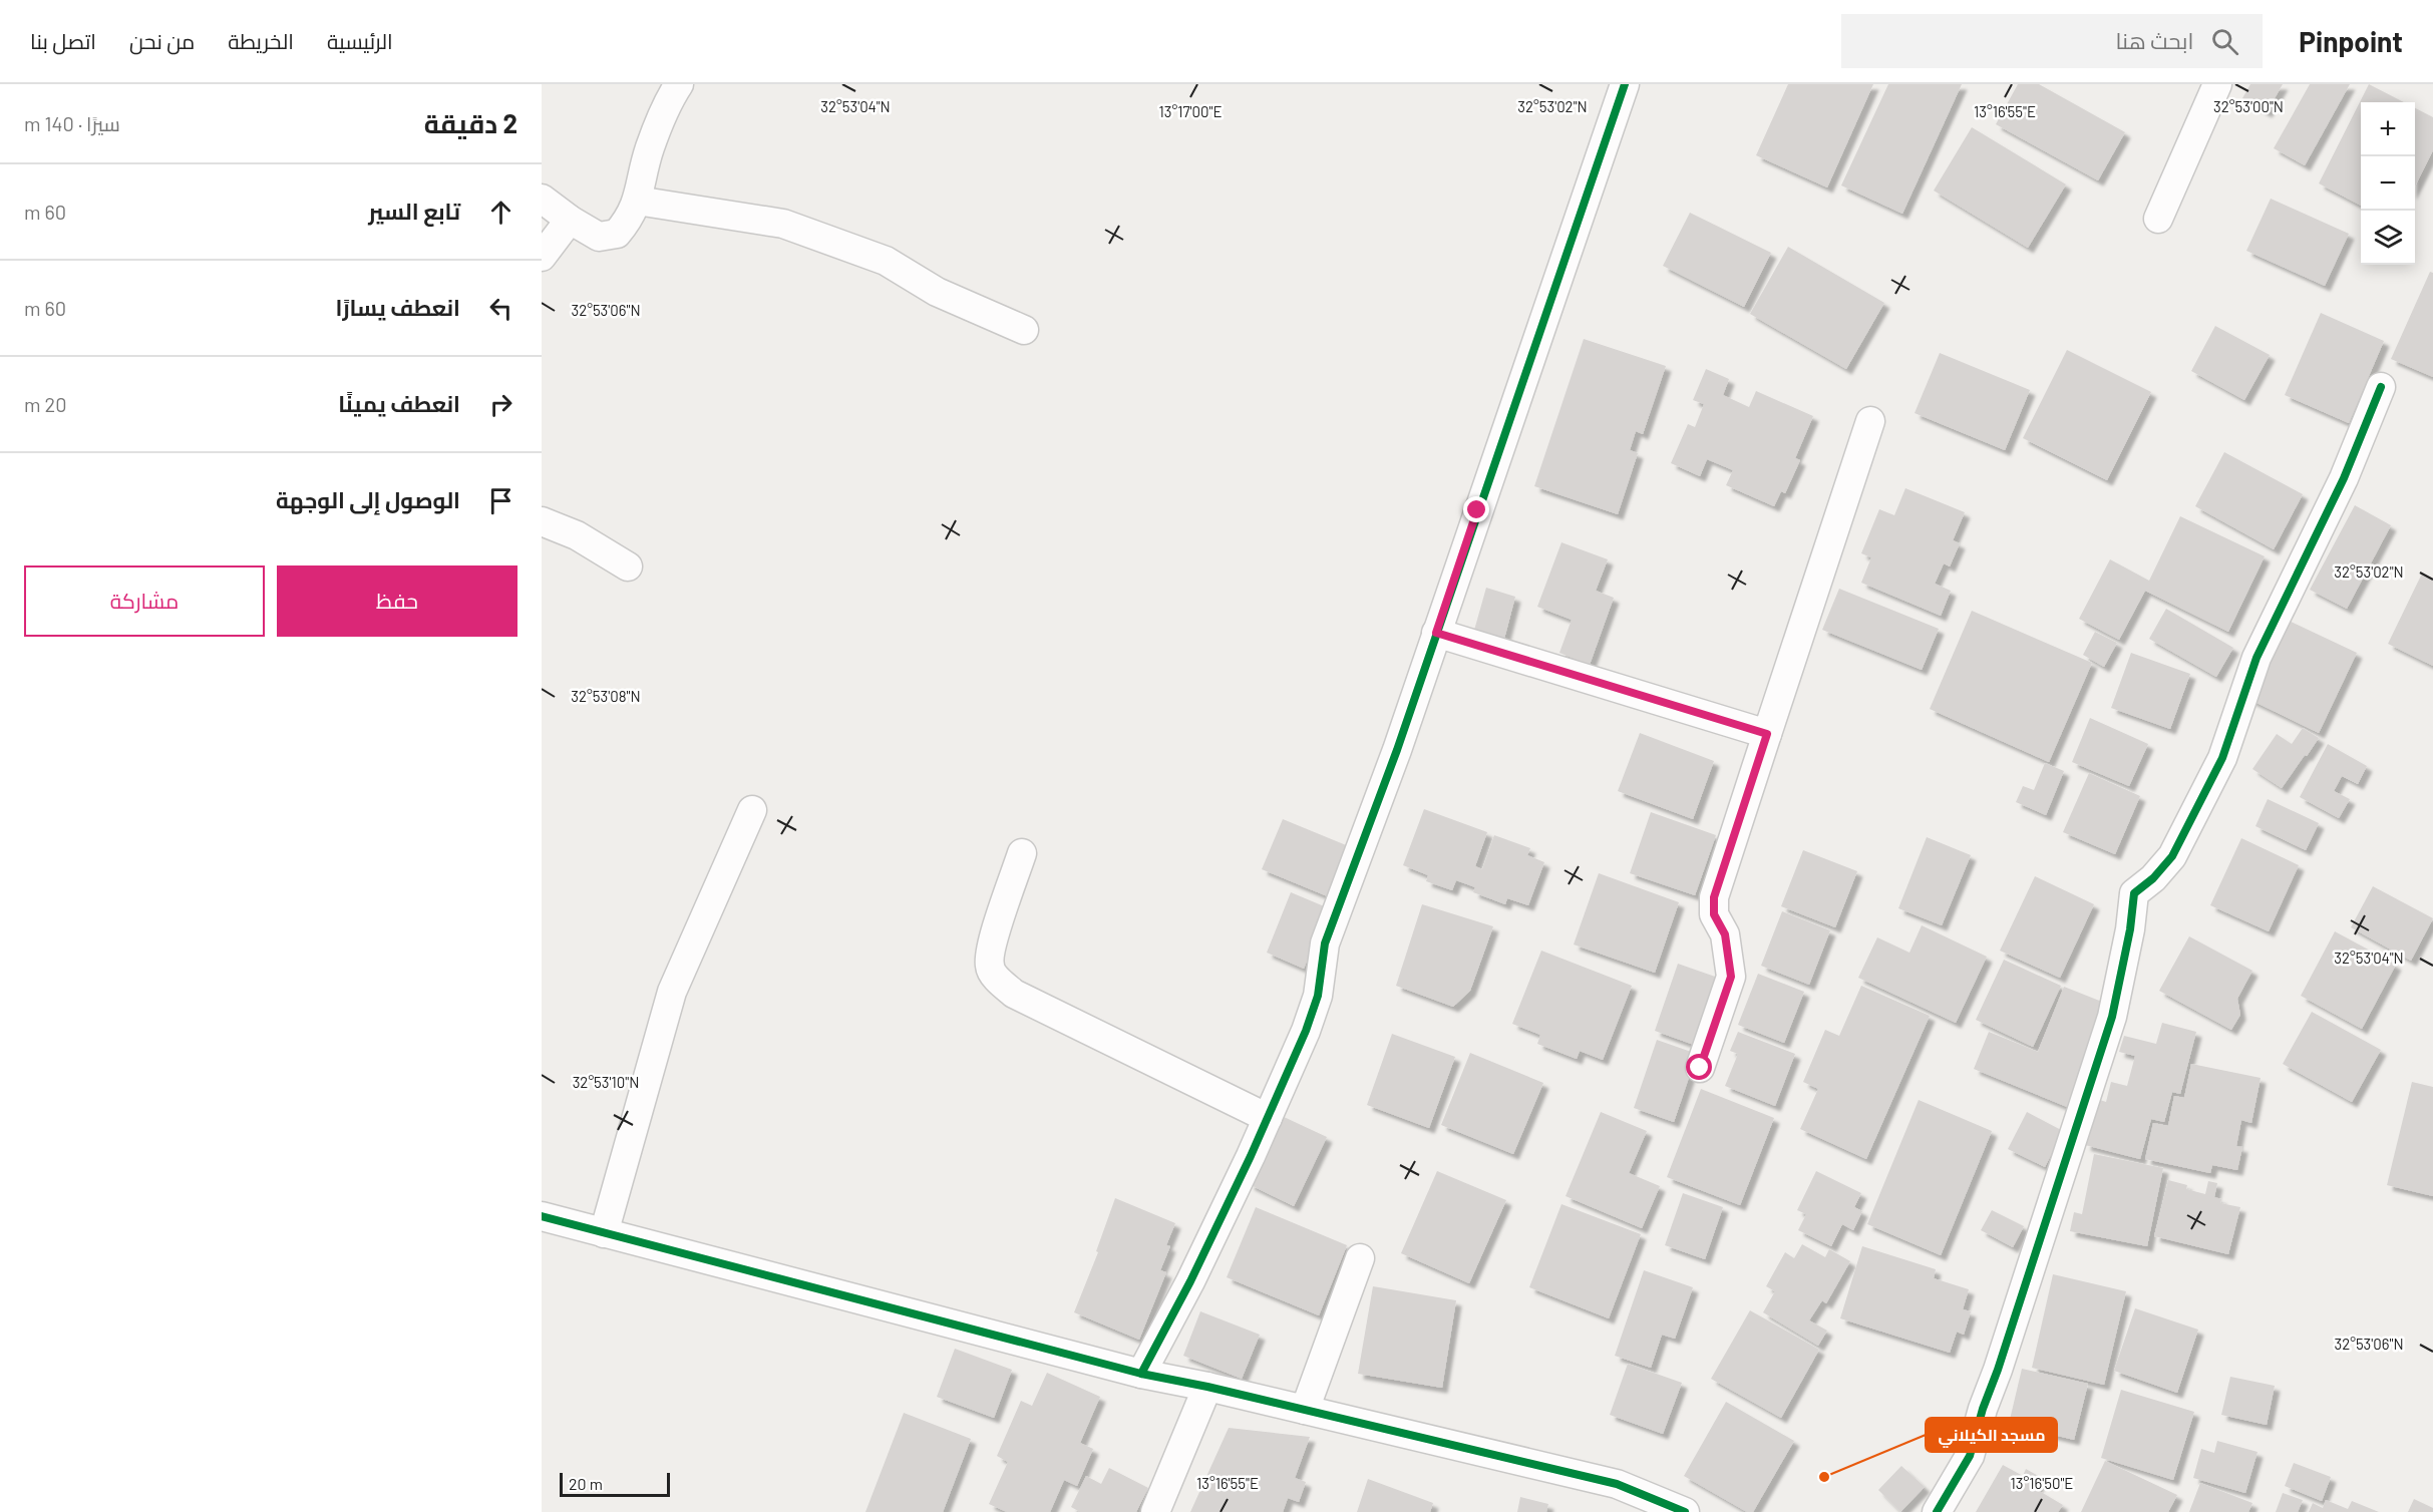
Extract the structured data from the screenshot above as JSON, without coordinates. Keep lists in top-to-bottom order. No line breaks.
{"places":["مسجد الكيلاني"],"scale_bar":"20 m","page":{"header":"Pinpoint","search":"ابحث هنا","nav":["الرئيسية","الخريطة","من نحن","اتصل بنا"],"heading":["2 دقيقة","سيرًا · 140 m"],"map_buttons":["+","−"],"list":[["تابع السير","60 m"],["انعطف يسارًا","60 m"],["انعطف يمينًا","20 m"],"الوصول إلى الوجهة"],"buttons":["حفظ","مشاركة"],"scale":"20 m"},"coordinates":["32°53'02\"N","32°53'04\"N","32°53'00\"N","13°17'00\"E","13°16'55\"E","32°53'06\"N","32°53'08\"N","32°53'10\"N","13°16'50\"E"]}
